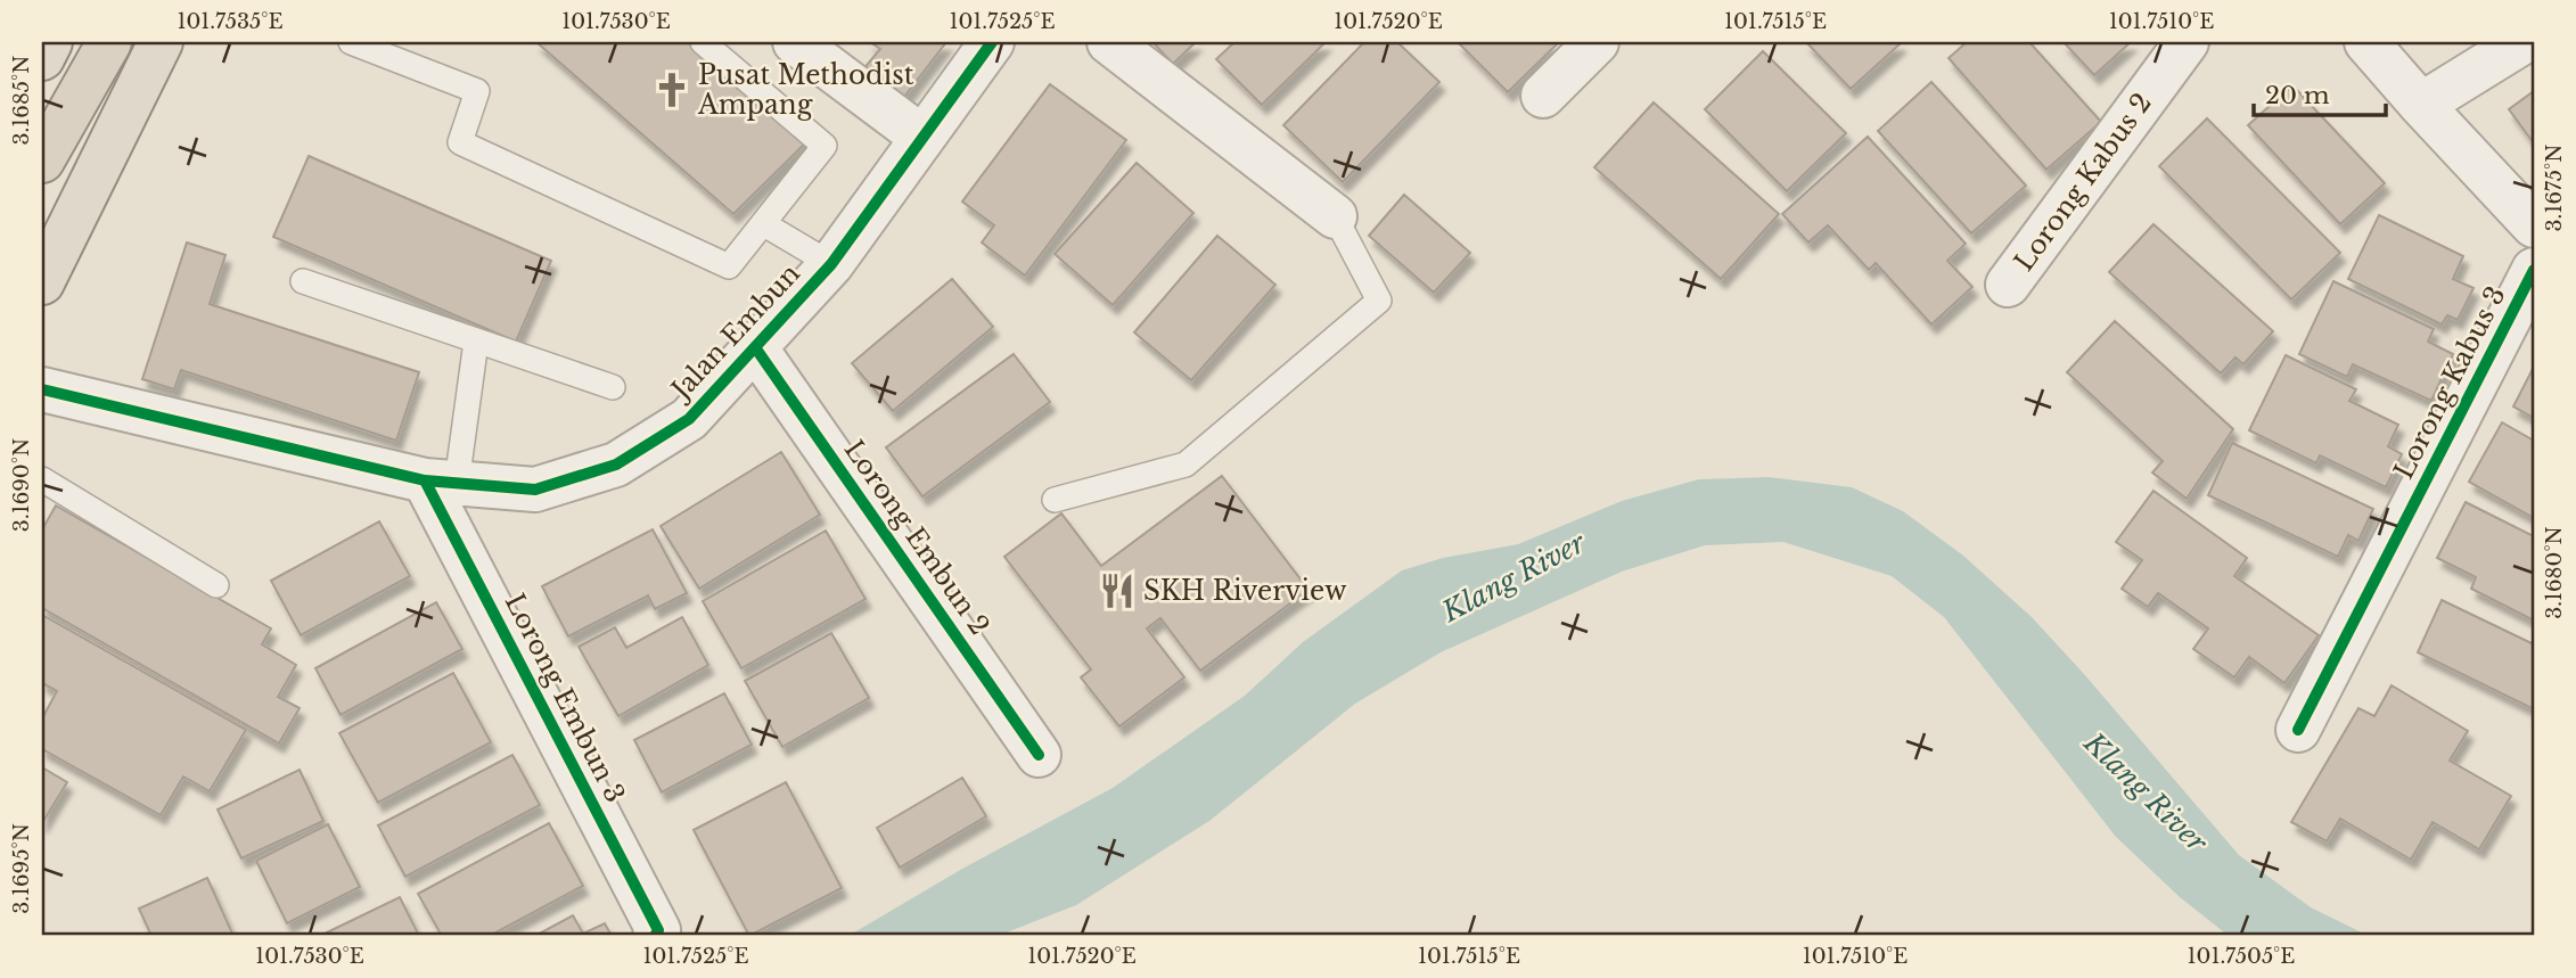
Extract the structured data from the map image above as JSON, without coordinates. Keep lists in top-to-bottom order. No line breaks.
{"streets":{"street":["Lorong Kabus 2","Jalan Embun","Lorong Kabus 3","Lorong Embun 2","Lorong Embun 3"]},"crossings":[["Jalan Embun","Lorong Embun 2"],["Jalan Embun","Lorong Embun 3"]],"water":["Klang River"],"places":{"church":["Pusat Methodist Ampang"],"restaurant":["SKH Riverview"]},"scale_bar":"20 m","coordinates":["101.7535°E","101.7530°E","101.7525°E","101.7520°E","101.7515°E","101.7510°E","3.1685°N","3.1675°N","3.1690°N","3.1680°N","3.1695°N","101.7505°E"]}
